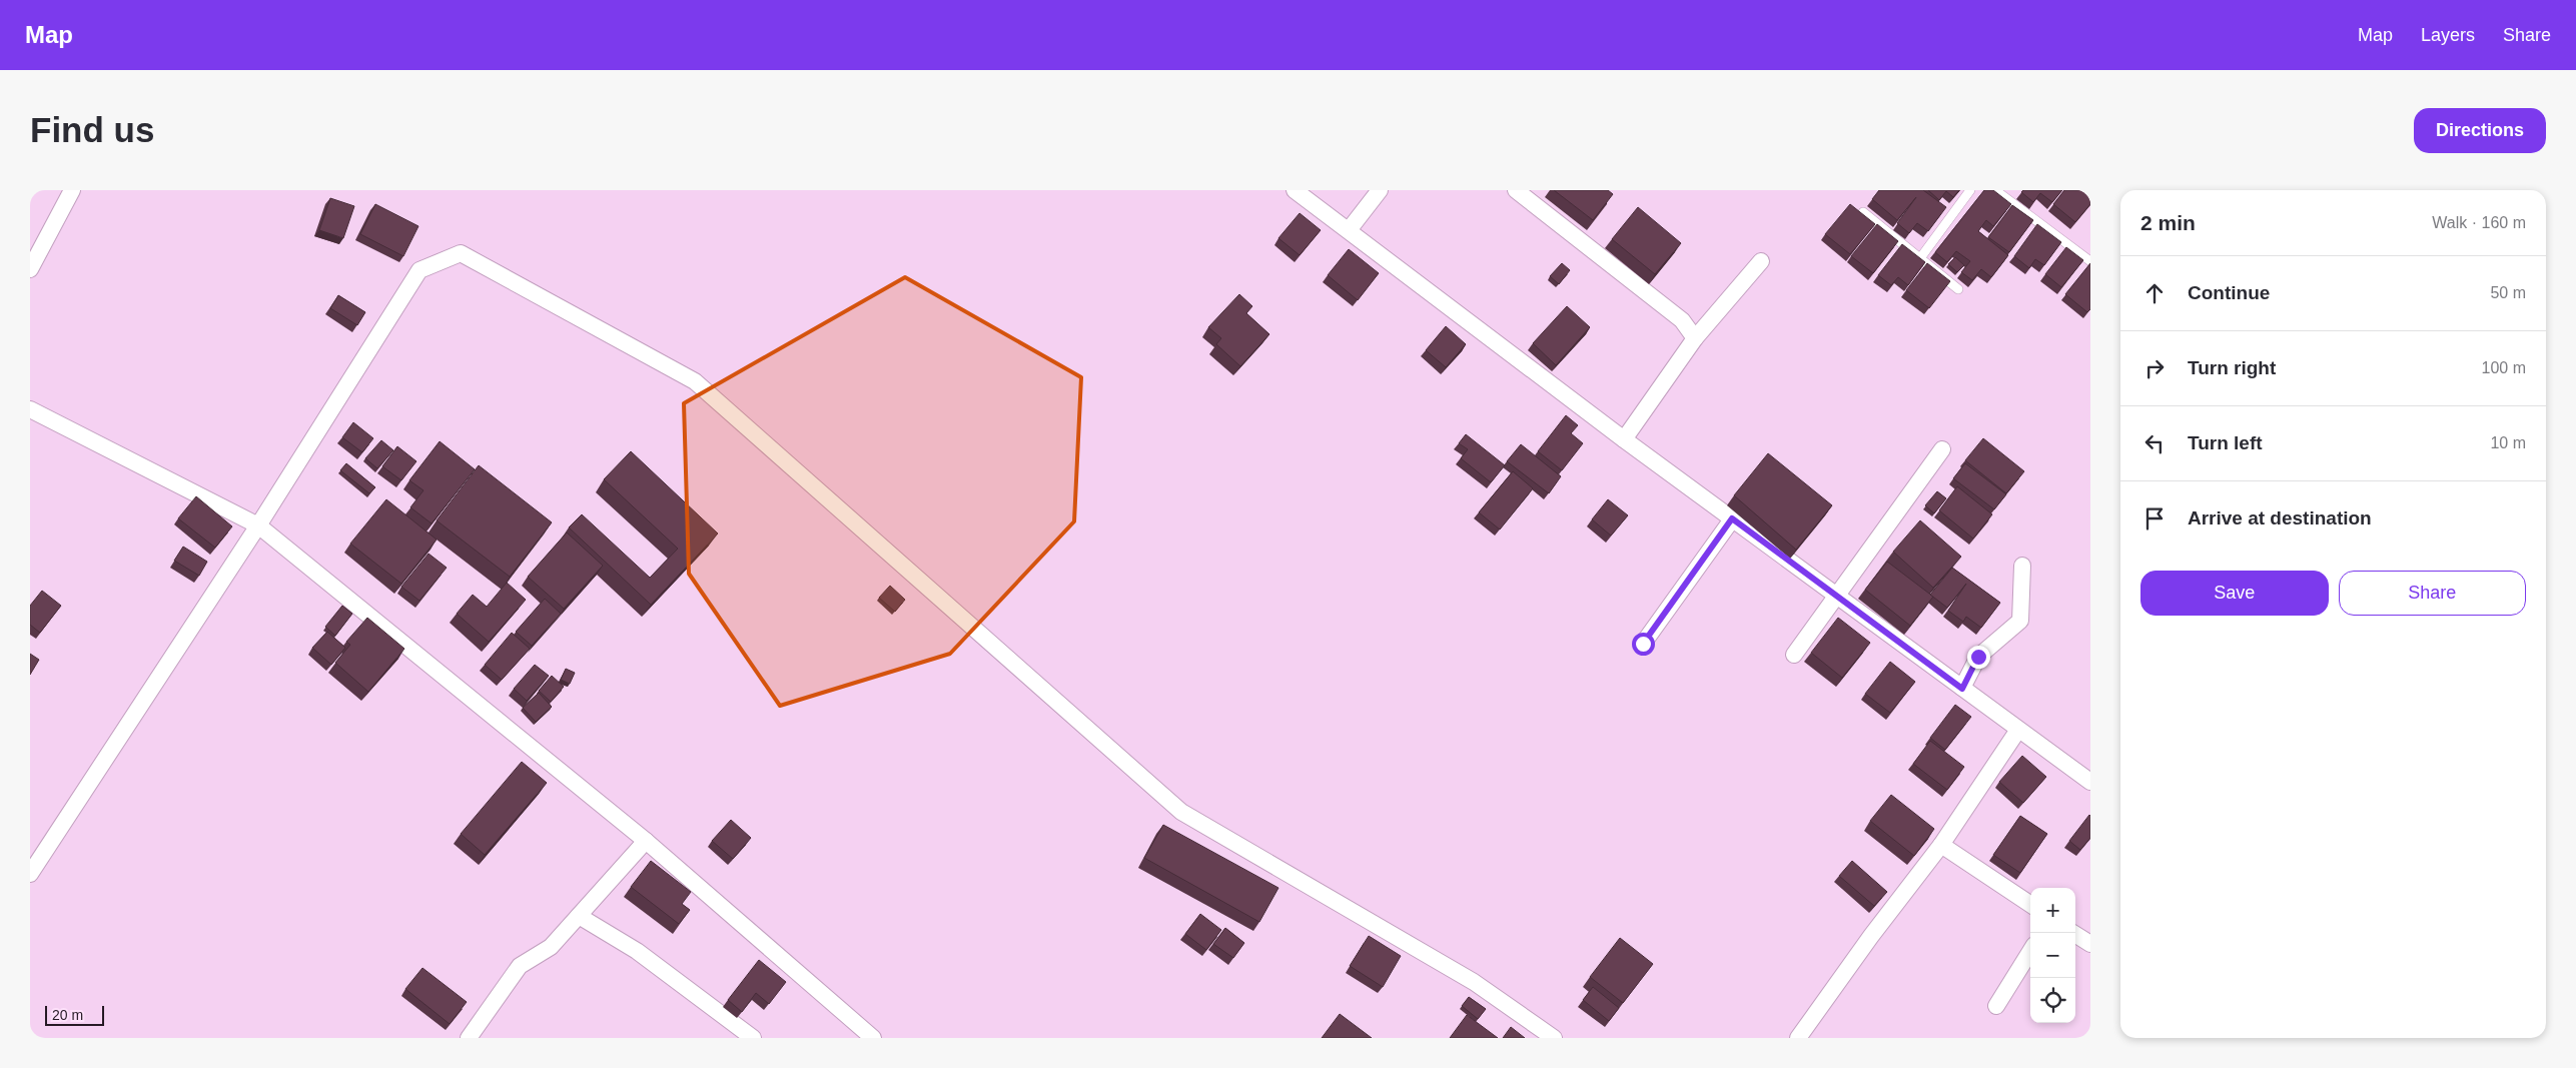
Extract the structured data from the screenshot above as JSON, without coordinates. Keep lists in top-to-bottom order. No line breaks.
{"scale_bar":"20 m","page":{"header":"Map","nav":["Map","Layers","Share"],"buttons":["Directions",["Save","Share"]],"title":"Find us","heading":["2 min","Walk · 160 m"],"list":[["Continue","50 m"],["Turn right","100 m"],["Turn left","10 m"],"Arrive at destination"],"map_buttons":["+","−"],"scale":"20 m"}}
